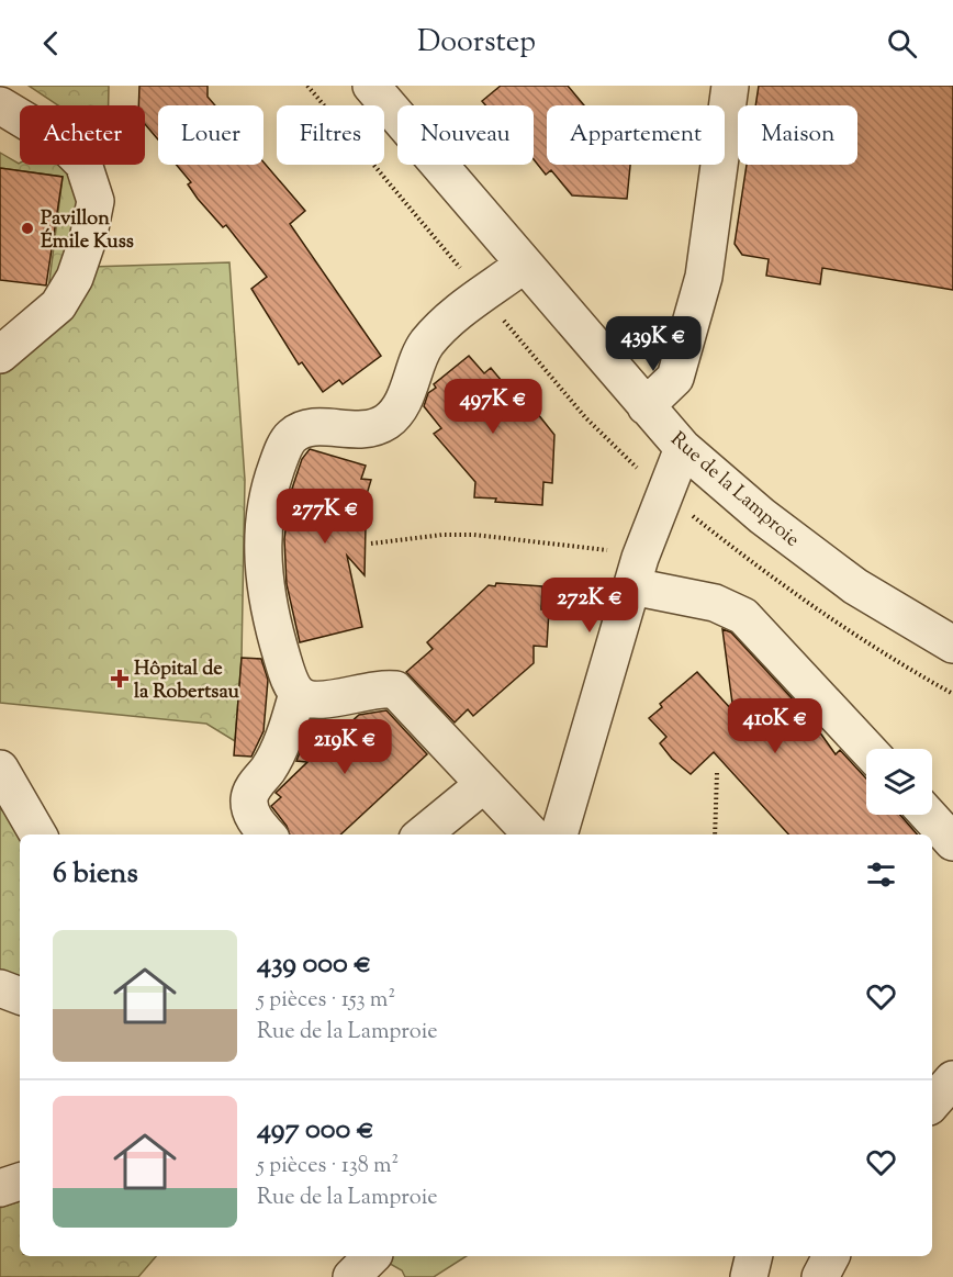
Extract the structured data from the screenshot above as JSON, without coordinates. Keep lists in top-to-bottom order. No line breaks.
{"streets":{"street":["Rue de la Lamproie"]},"places":{"other":["Pavillon Émile Kuss"],"health":["Hôpital de la Robertsau"]},"page":{"header":"Doorstep","chip":["Acheter","Louer","Filtres","Nouveau","Appartement","Maison"],"price":["439K €","497K €","277K €","272K €","410K €","219K €"],"heading":"6 biens","list":[{"name":"439 000 €","note":"5 pièces · 153 m² · Rue de la Lamproie"},{"name":"497 000 €","note":"5 pièces · 138 m² · Rue de la Lamproie"}]}}
